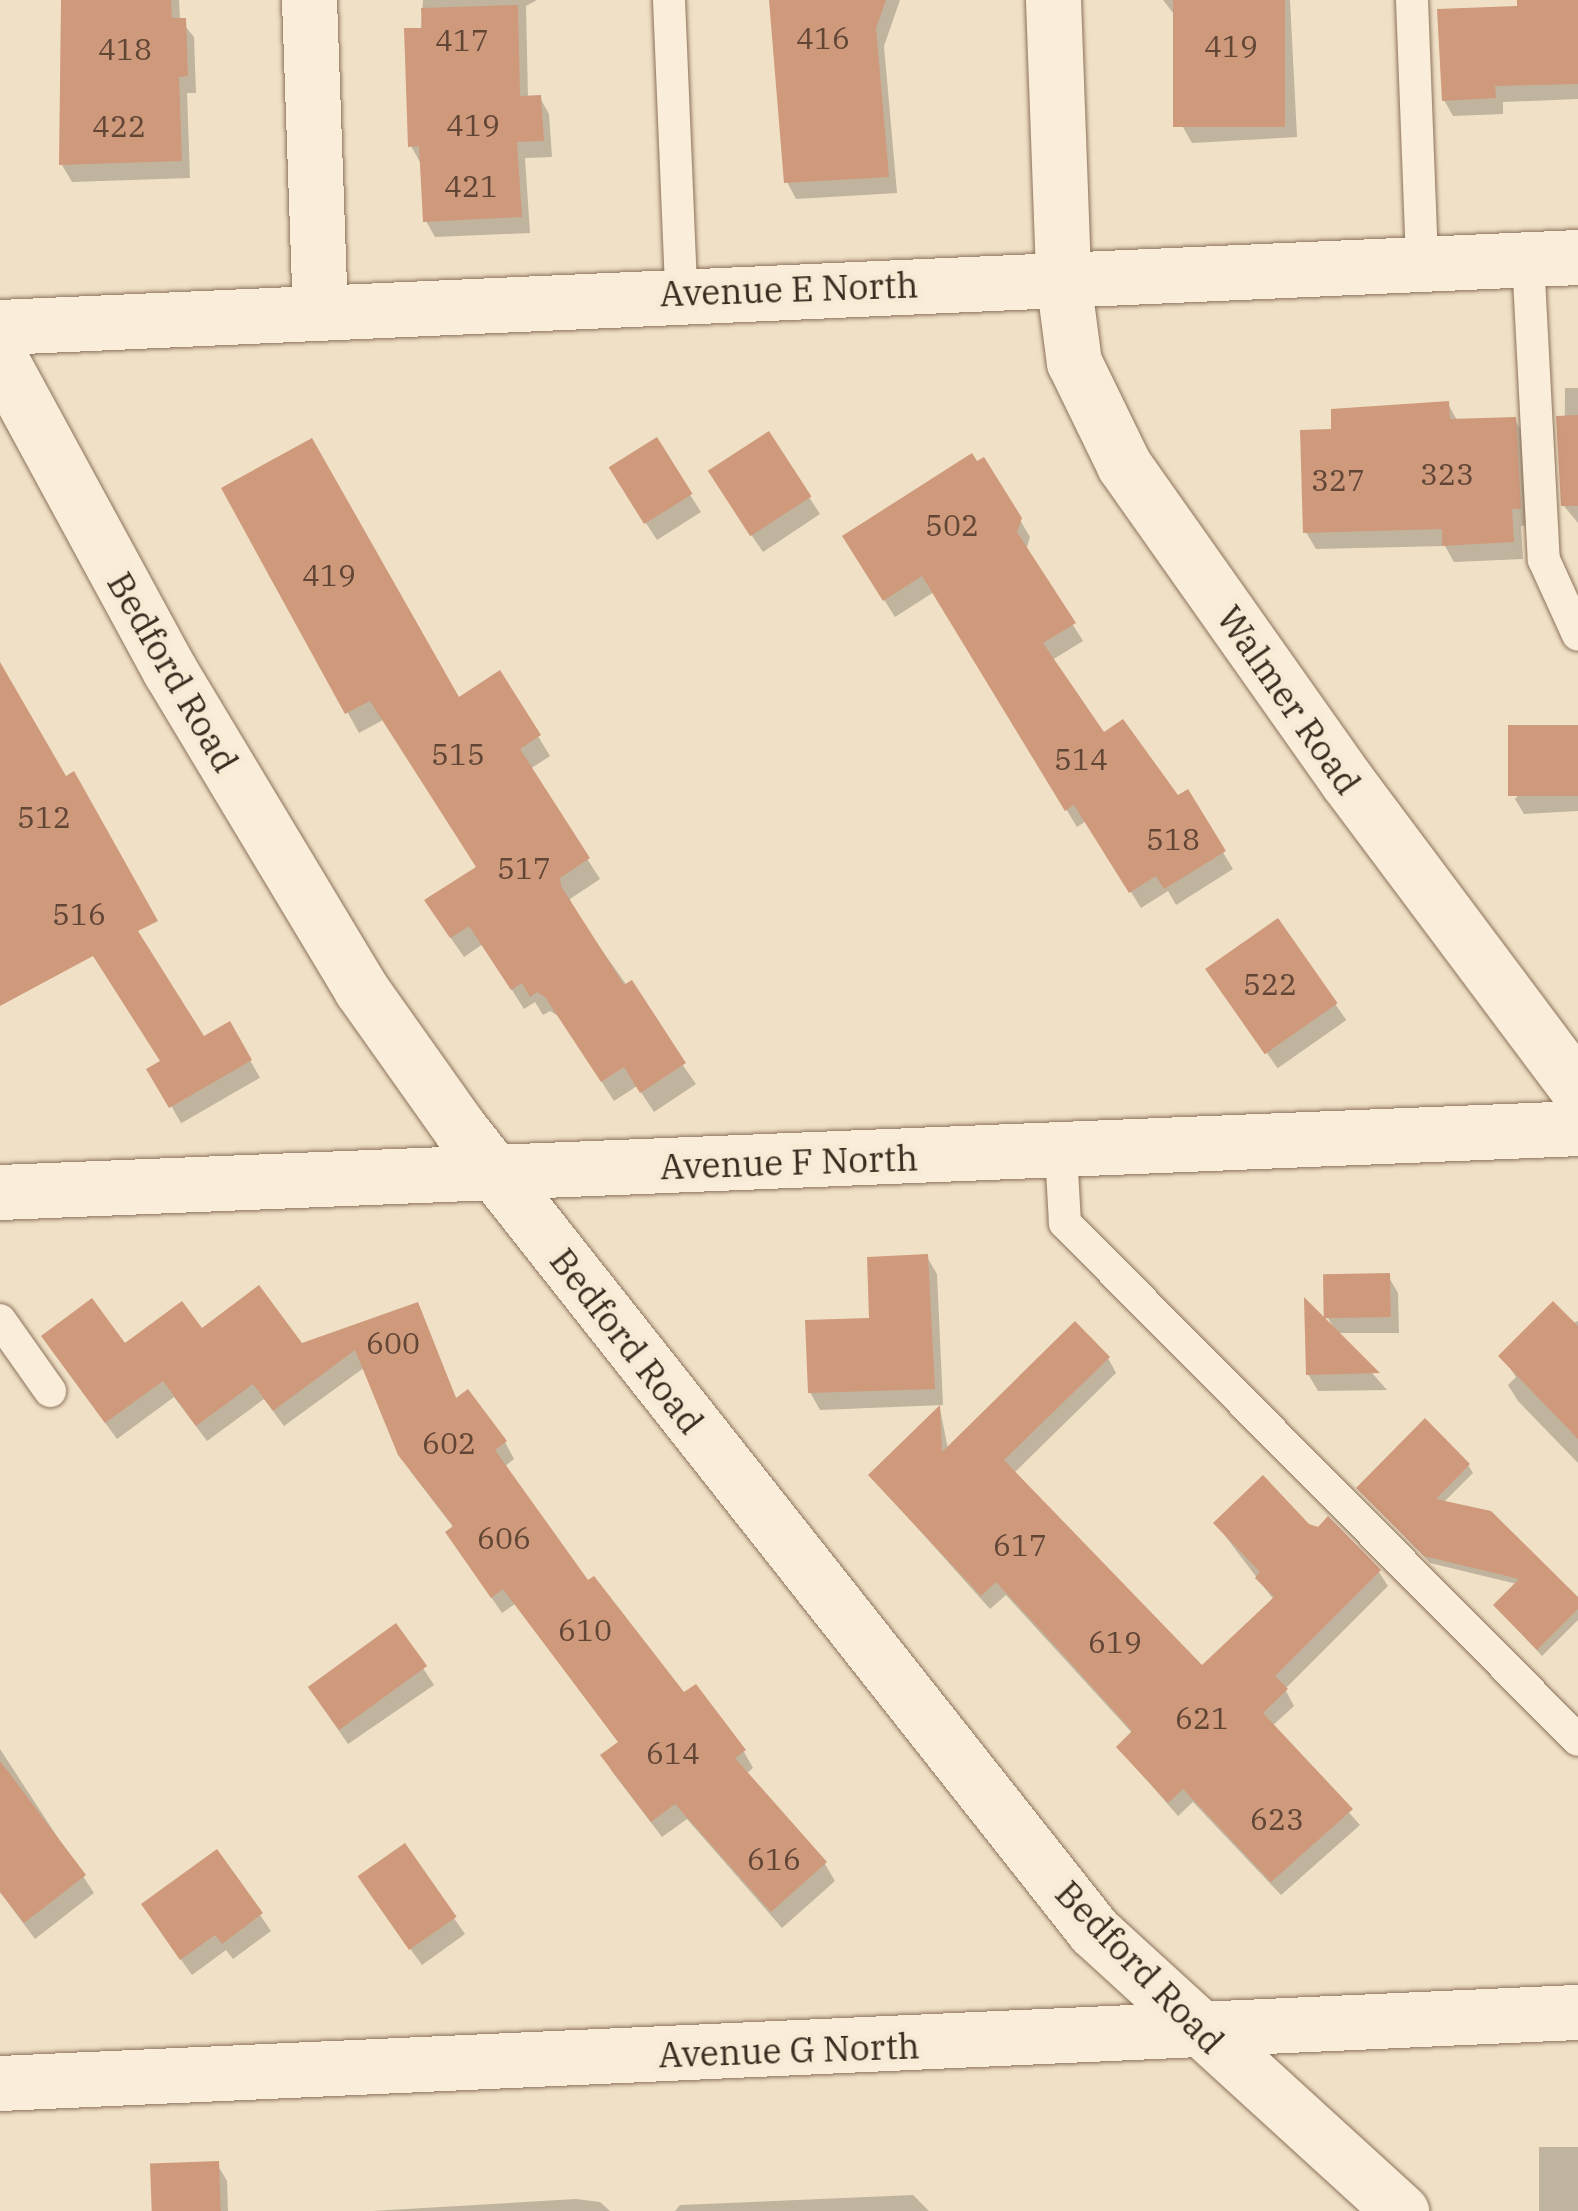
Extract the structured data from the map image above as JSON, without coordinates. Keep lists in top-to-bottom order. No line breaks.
{"streets":{"street":["Avenue E North","Bedford Road","Walmer Road","Avenue F North","Avenue G North"]},"crossings":[["Avenue E North","Walmer Road"],["Bedford Road","Avenue F North"],["Bedford Road","Avenue G North"]],"house_numbers":["416","417","419","418","419","422","421","323","327","502","419","515","514","512","518","517","516","522","600","602","606","617","610","619","621","614","623","616"]}
